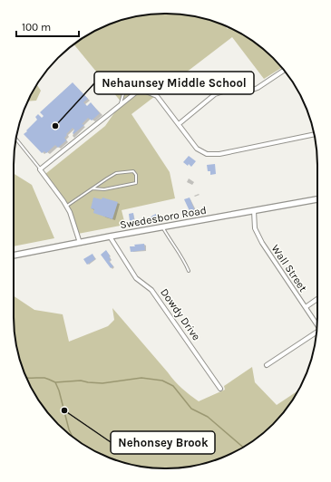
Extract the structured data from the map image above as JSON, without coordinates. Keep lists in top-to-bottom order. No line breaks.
{"streets":{"main road":["Swedesboro Road"],"street":["Wall Street","Dowdy Drive"]},"crossings":[["Swedesboro Road","Wall Street"],["Swedesboro Road","Dowdy Drive"]],"places":["Nehaunsey Middle School","Nehonsey Brook"],"scale_bar":"100 m"}
